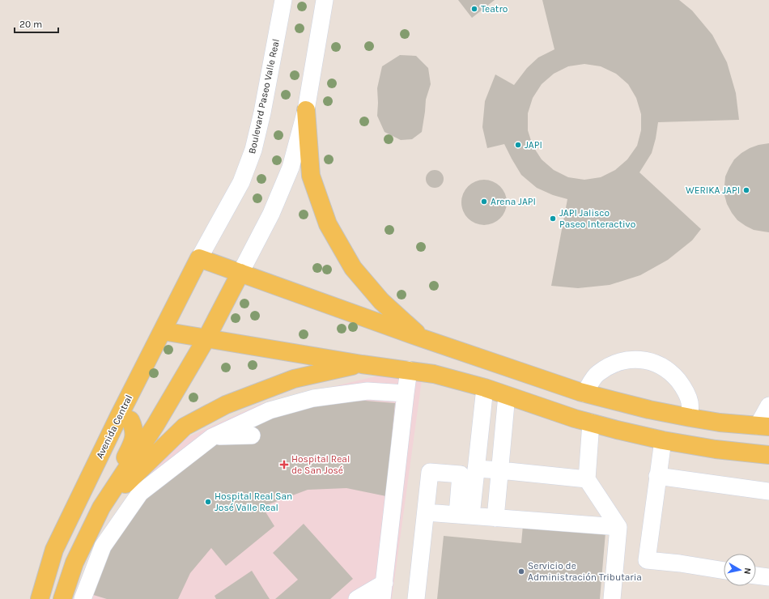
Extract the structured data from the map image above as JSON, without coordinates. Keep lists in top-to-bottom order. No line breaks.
{"streets":{"main road":["Avenida Central"],"street":["Boulevard Paseo Valle Real"]},"crossings":[["Boulevard Paseo Valle Real","Avenida Central"]],"places":{"other":["Teatro","JAPI","WERIKA JAPI","Arena JAPI","JAPI Jalisco Paseo Interactivo","Hospital Real San José Valle Real","Servicio de Administración Tributaria"],"health":["Hospital Real de San José"]},"scale_bar":"20 m","north":"right"}
